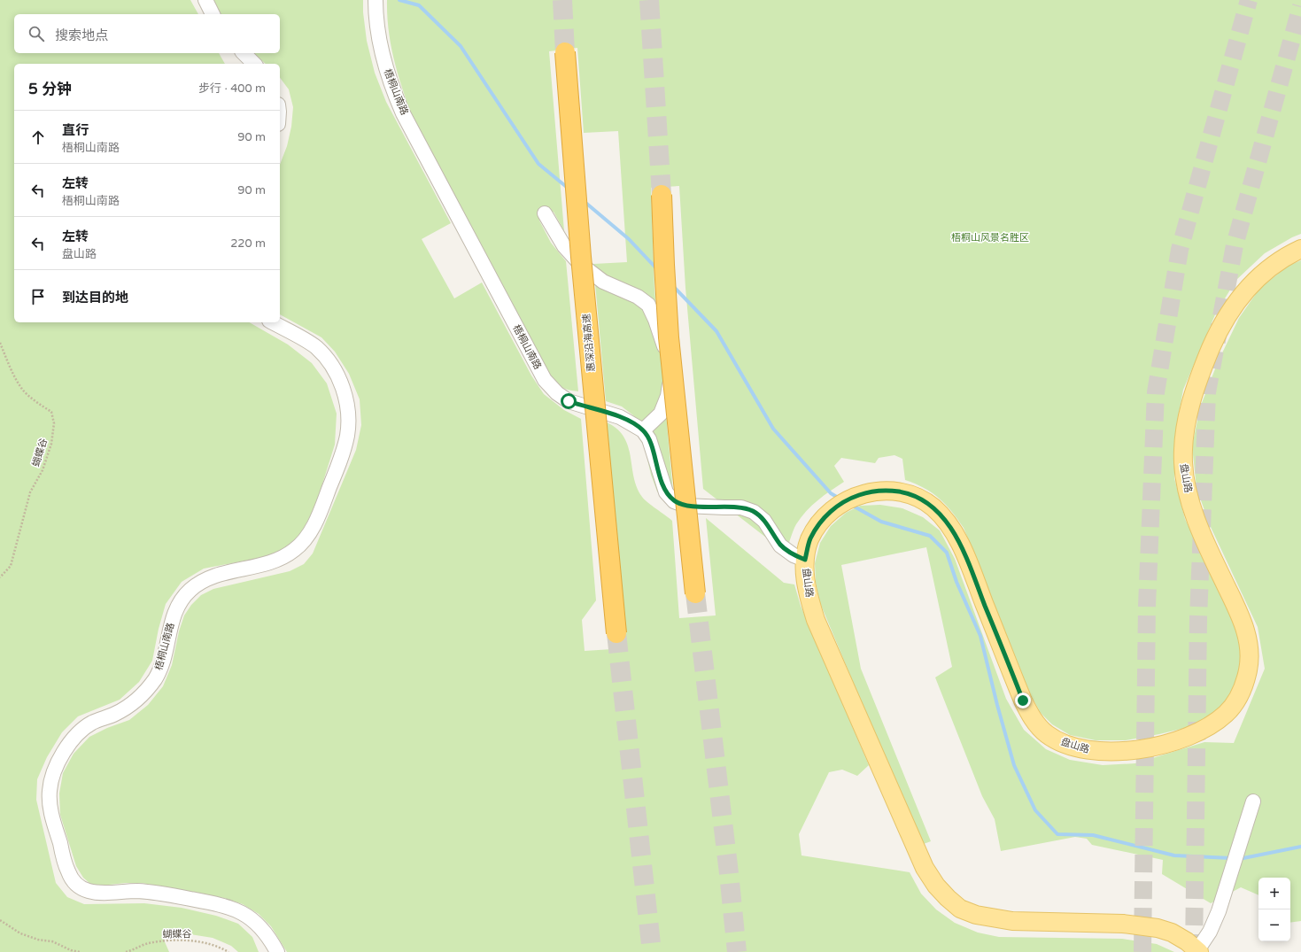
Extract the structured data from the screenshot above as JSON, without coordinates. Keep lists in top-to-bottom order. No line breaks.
{"streets":{"highway":["惠深沿海高速"],"main road":["盘山路"],"street":["梧桐山南路"],"path":["蝴蝶谷"]},"parks":["梧桐山风景名胜区"],"page":{"search":"搜索地点","heading":["5 分钟","步行 · 400 m"],"list":[["直行","梧桐山南路","90 m"],["左转","梧桐山南路","90 m"],["左转","盘山路","220 m"],"到达目的地"],"map_buttons":["+","−"]}}
